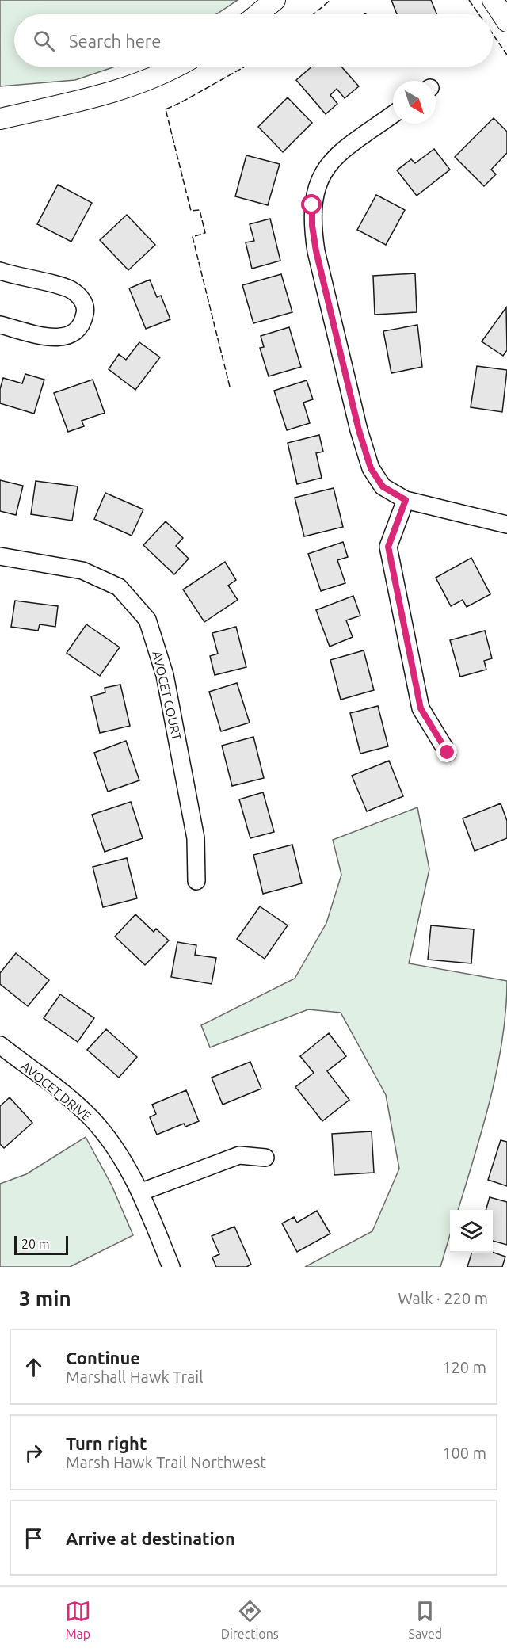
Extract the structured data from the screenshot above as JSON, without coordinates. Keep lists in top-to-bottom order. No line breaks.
{"streets":{"street":["AVOCET COURT","AVOCET DRIVE"]},"scale_bar":"20 m","north":"bottom right","page":{"search":"Search here","scale":"20 m","heading":["3 min","Walk · 220 m"],"list":[["Continue","Marshall Hawk Trail","120 m"],["Turn right","Marsh Hawk Trail Northwest","100 m"],"Arrive at destination"],"nav":["Map","Directions","Saved"]}}
